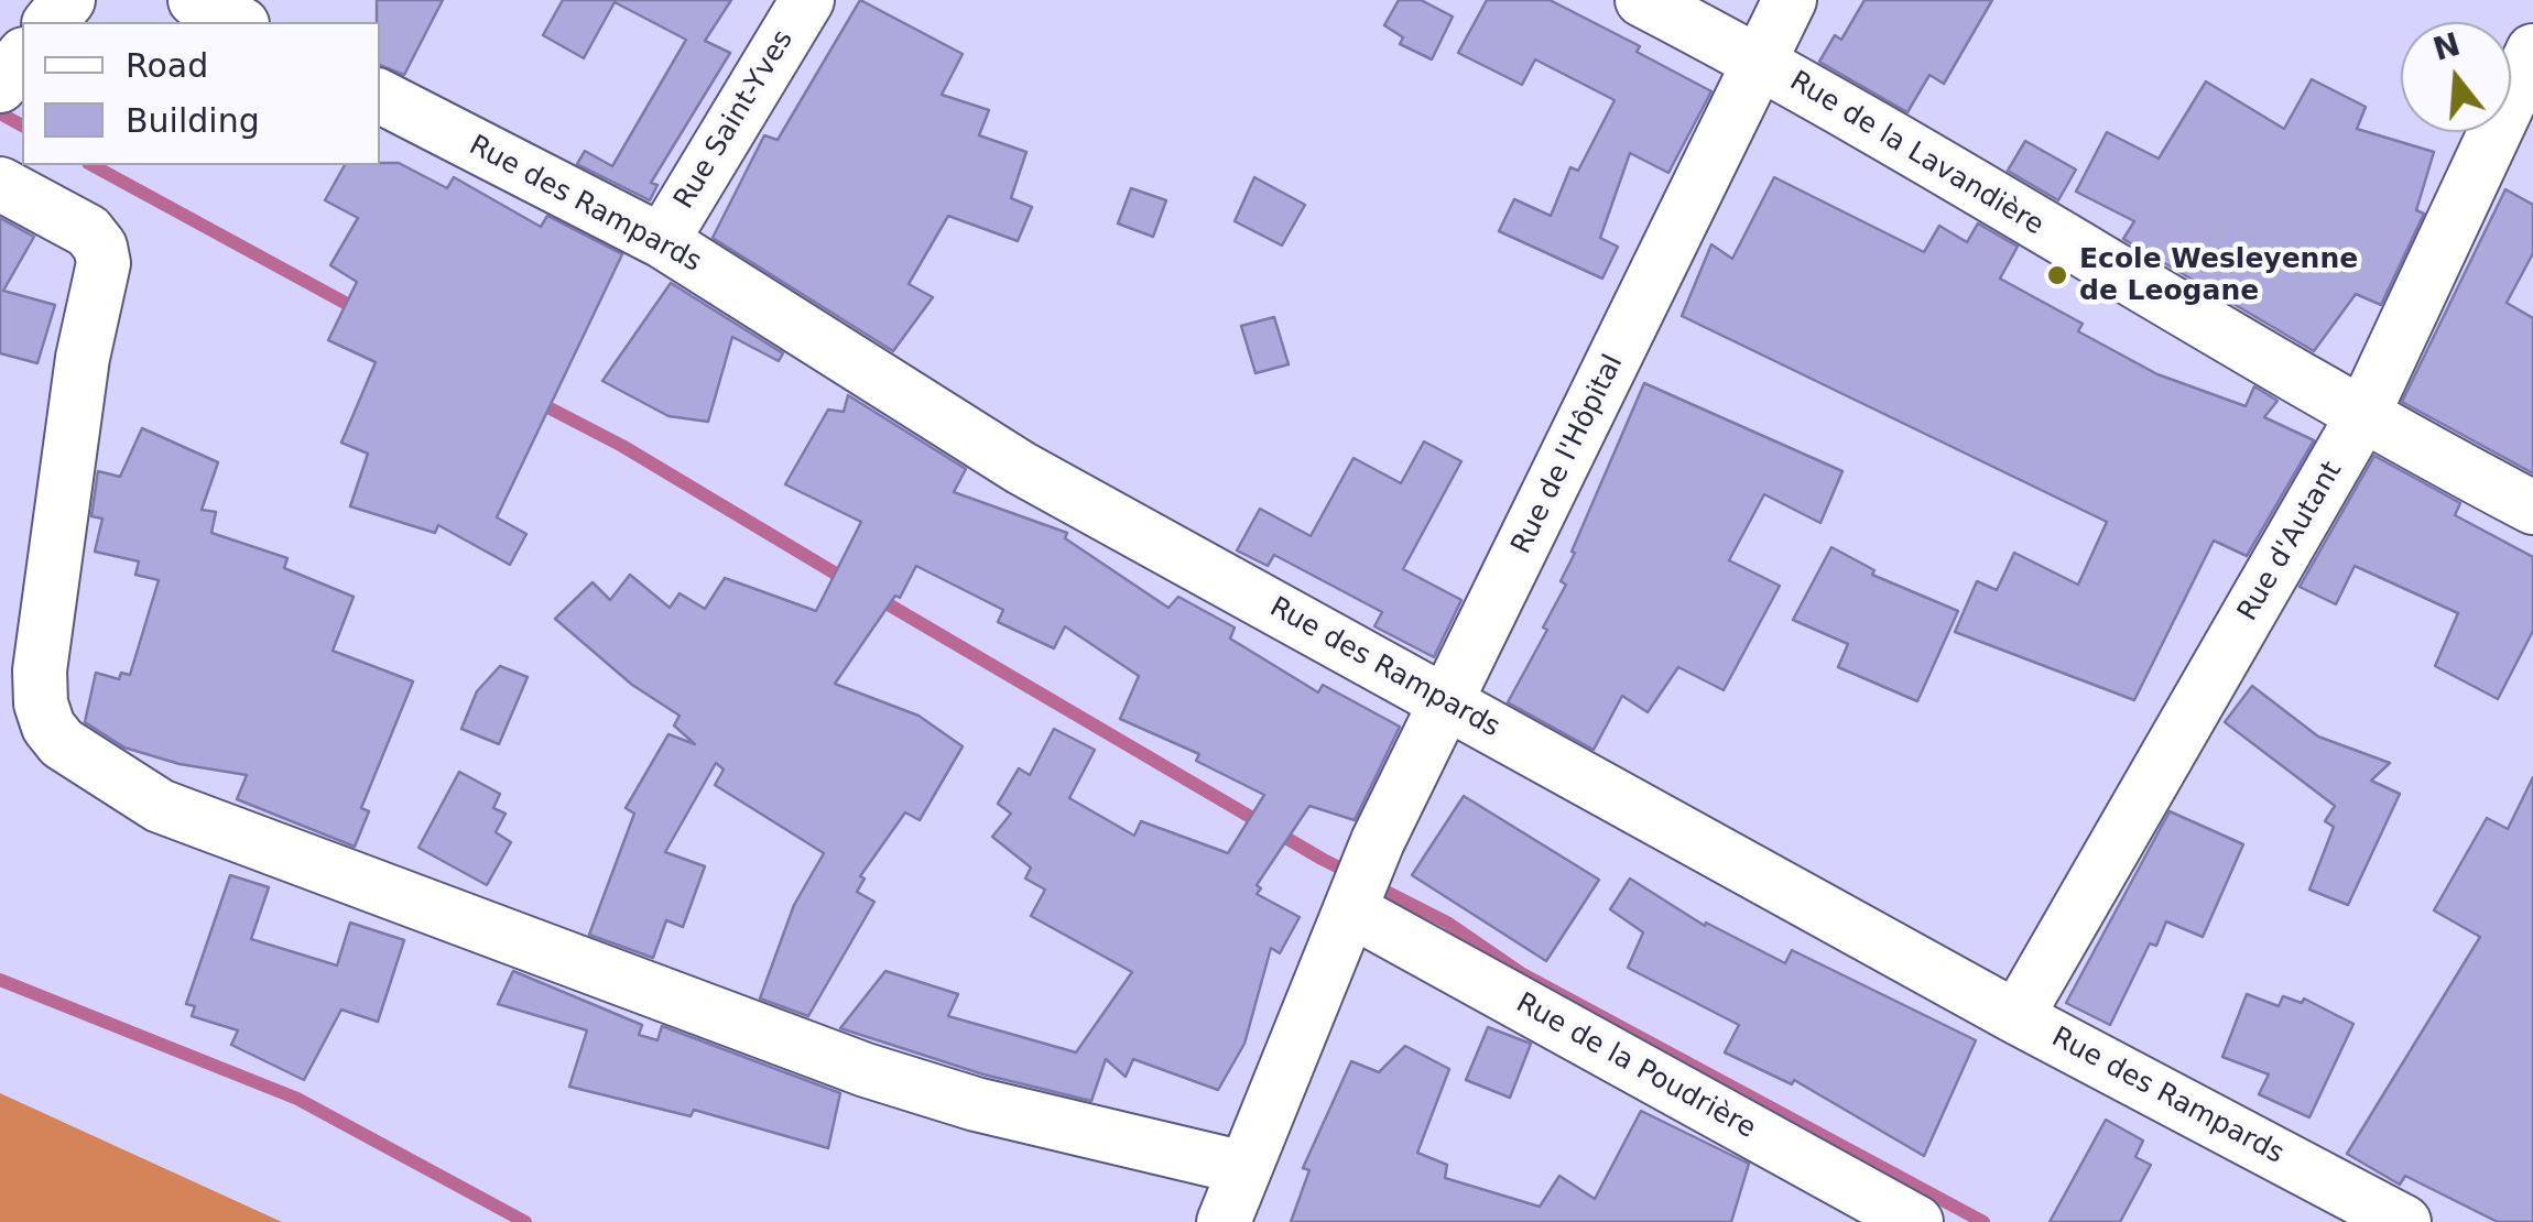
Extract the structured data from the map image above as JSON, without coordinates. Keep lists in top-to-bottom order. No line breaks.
{"streets":{"street":["Rue Saint-Yves","Rue de la Lavandière","Rue des Rampards","Rue de l'Hôpital","Rue d'Autant","Rue de la Poudrière"]},"crossings":[["Rue Saint-Yves","Rue des Rampards"],["Rue de la Lavandière","Rue de l'Hôpital"],["Rue de la Lavandière","Rue d'Autant"],["Rue des Rampards","Rue de l'Hôpital"],["Rue des Rampards","Rue d'Autant"],["Rue de l'Hôpital","Rue de la Poudrière"]],"places":["Ecole Wesleyenne de Leogane"],"legend":["Road","Building"],"north":"top"}
